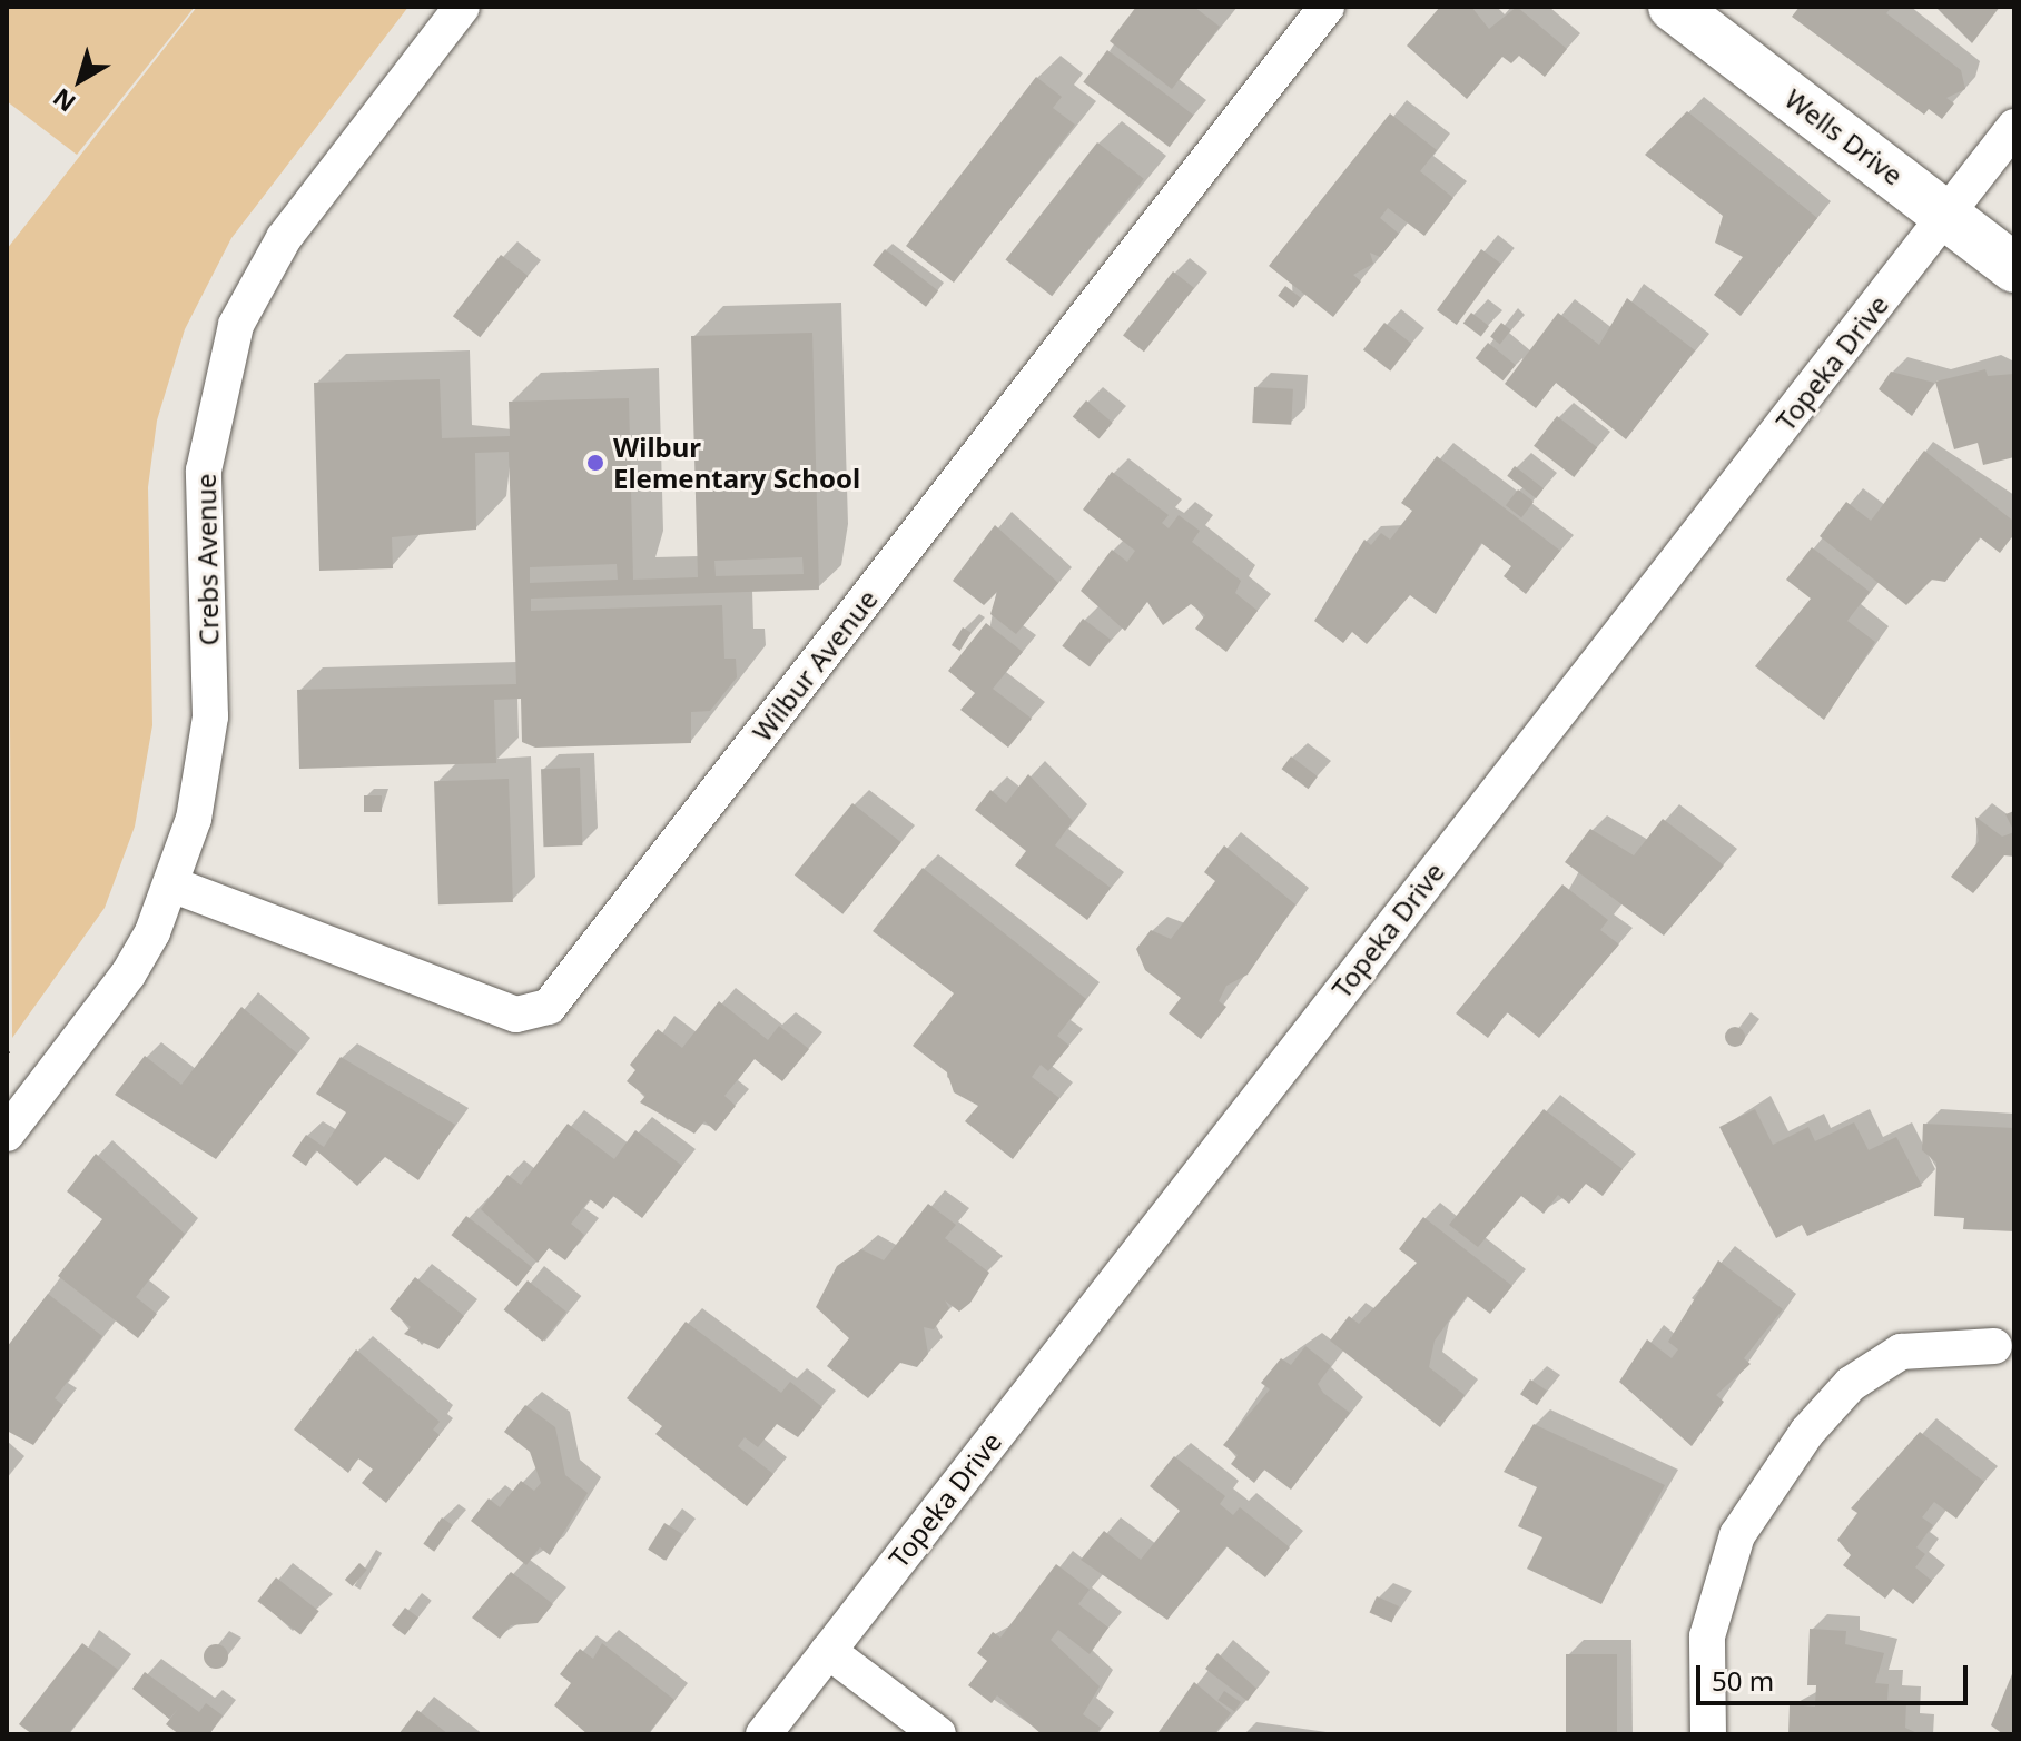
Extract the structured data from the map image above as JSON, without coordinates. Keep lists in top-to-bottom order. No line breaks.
{"streets":{"main road":["Wells Drive"],"street":["Topeka Drive","Crebs Avenue","Wilbur Avenue"]},"crossings":[["Wells Drive","Topeka Drive"],["Crebs Avenue","Wilbur Avenue"]],"places":["Wilbur Elementary School"],"scale_bar":"50 m","north":"bottom left"}
